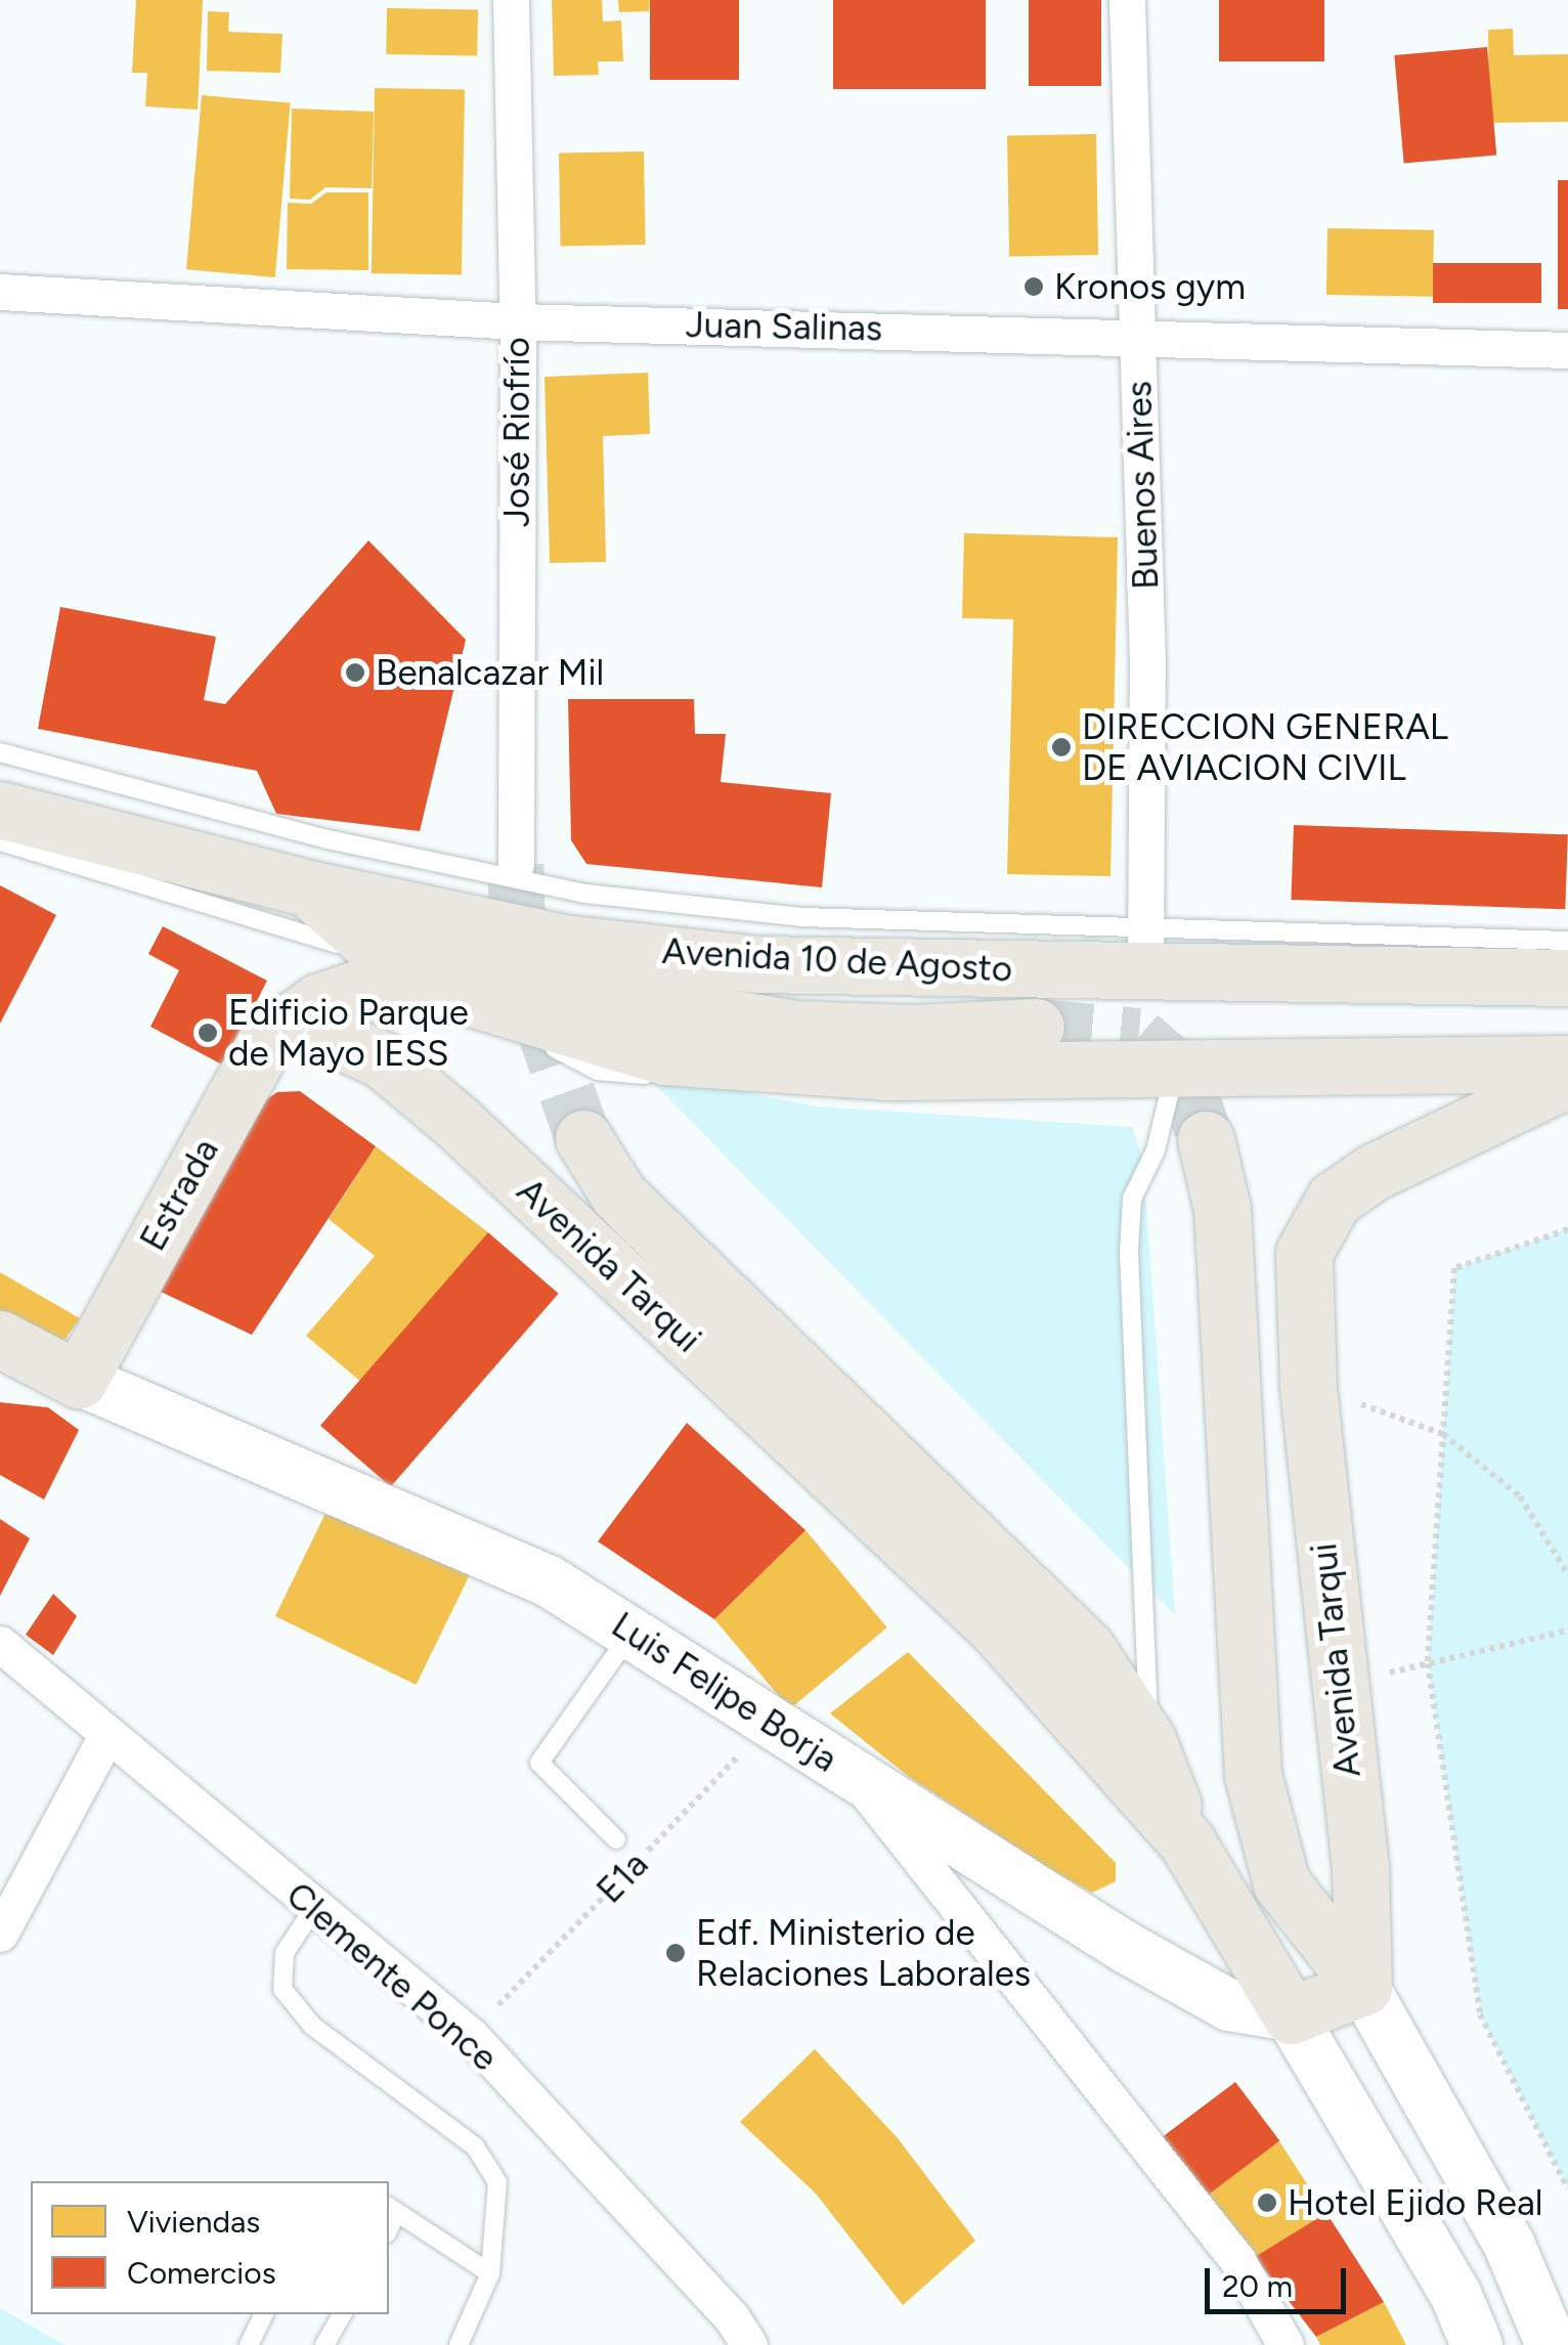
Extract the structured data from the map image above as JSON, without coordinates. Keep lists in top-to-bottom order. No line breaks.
{"streets":{"main road":["Avenida 10 de Agosto","Estrada","Avenida Tarqui","Luis Felipe Borja"],"street":["Juan Salinas","José Riofrío","Buenos Aires","Clemente Ponce"],"path":["E1a"]},"crossings":[["Juan Salinas","José Riofrío"],["Juan Salinas","Buenos Aires"],["Buenos Aires","Avenida 10 de Agosto"],["Estrada","Avenida Tarqui"],["Estrada","Luis Felipe Borja"],["Luis Felipe Borja","E1a"],["E1a","Clemente Ponce"]],"places":["Kronos gym","Benalcazar Mil","DIRECCION GENERAL DE AVIACION CIVIL","Edificio Parque de Mayo IESS","Edf. Ministerio de Relaciones Laborales","Hotel Ejido Real"],"legend":["Viviendas","Comercios"],"scale_bar":"20 m"}
